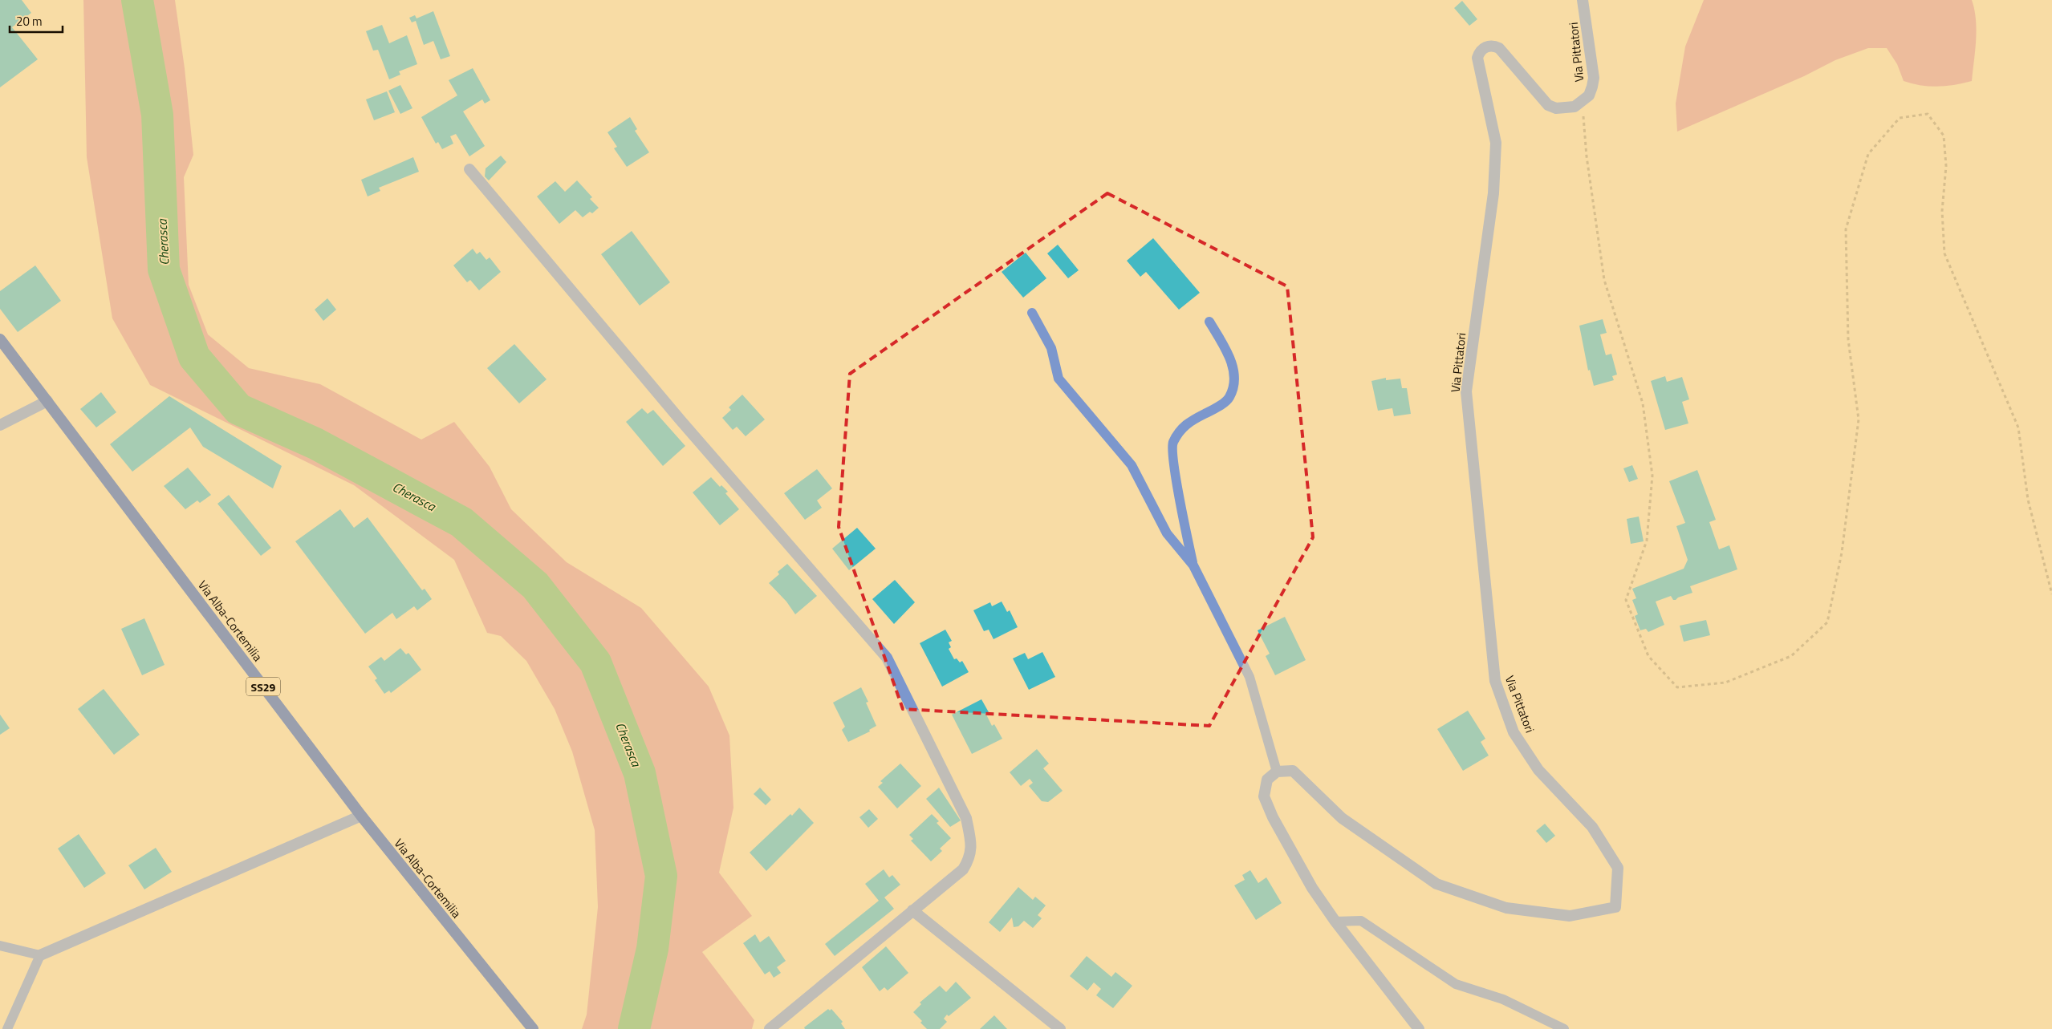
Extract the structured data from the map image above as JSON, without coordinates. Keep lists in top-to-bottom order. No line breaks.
{"streets":{"main road":["Via Alba-Cortemilia","SS29"],"street":["Via Pittatori"]},"water":["Cherasca"],"scale_bar":"20 m"}
